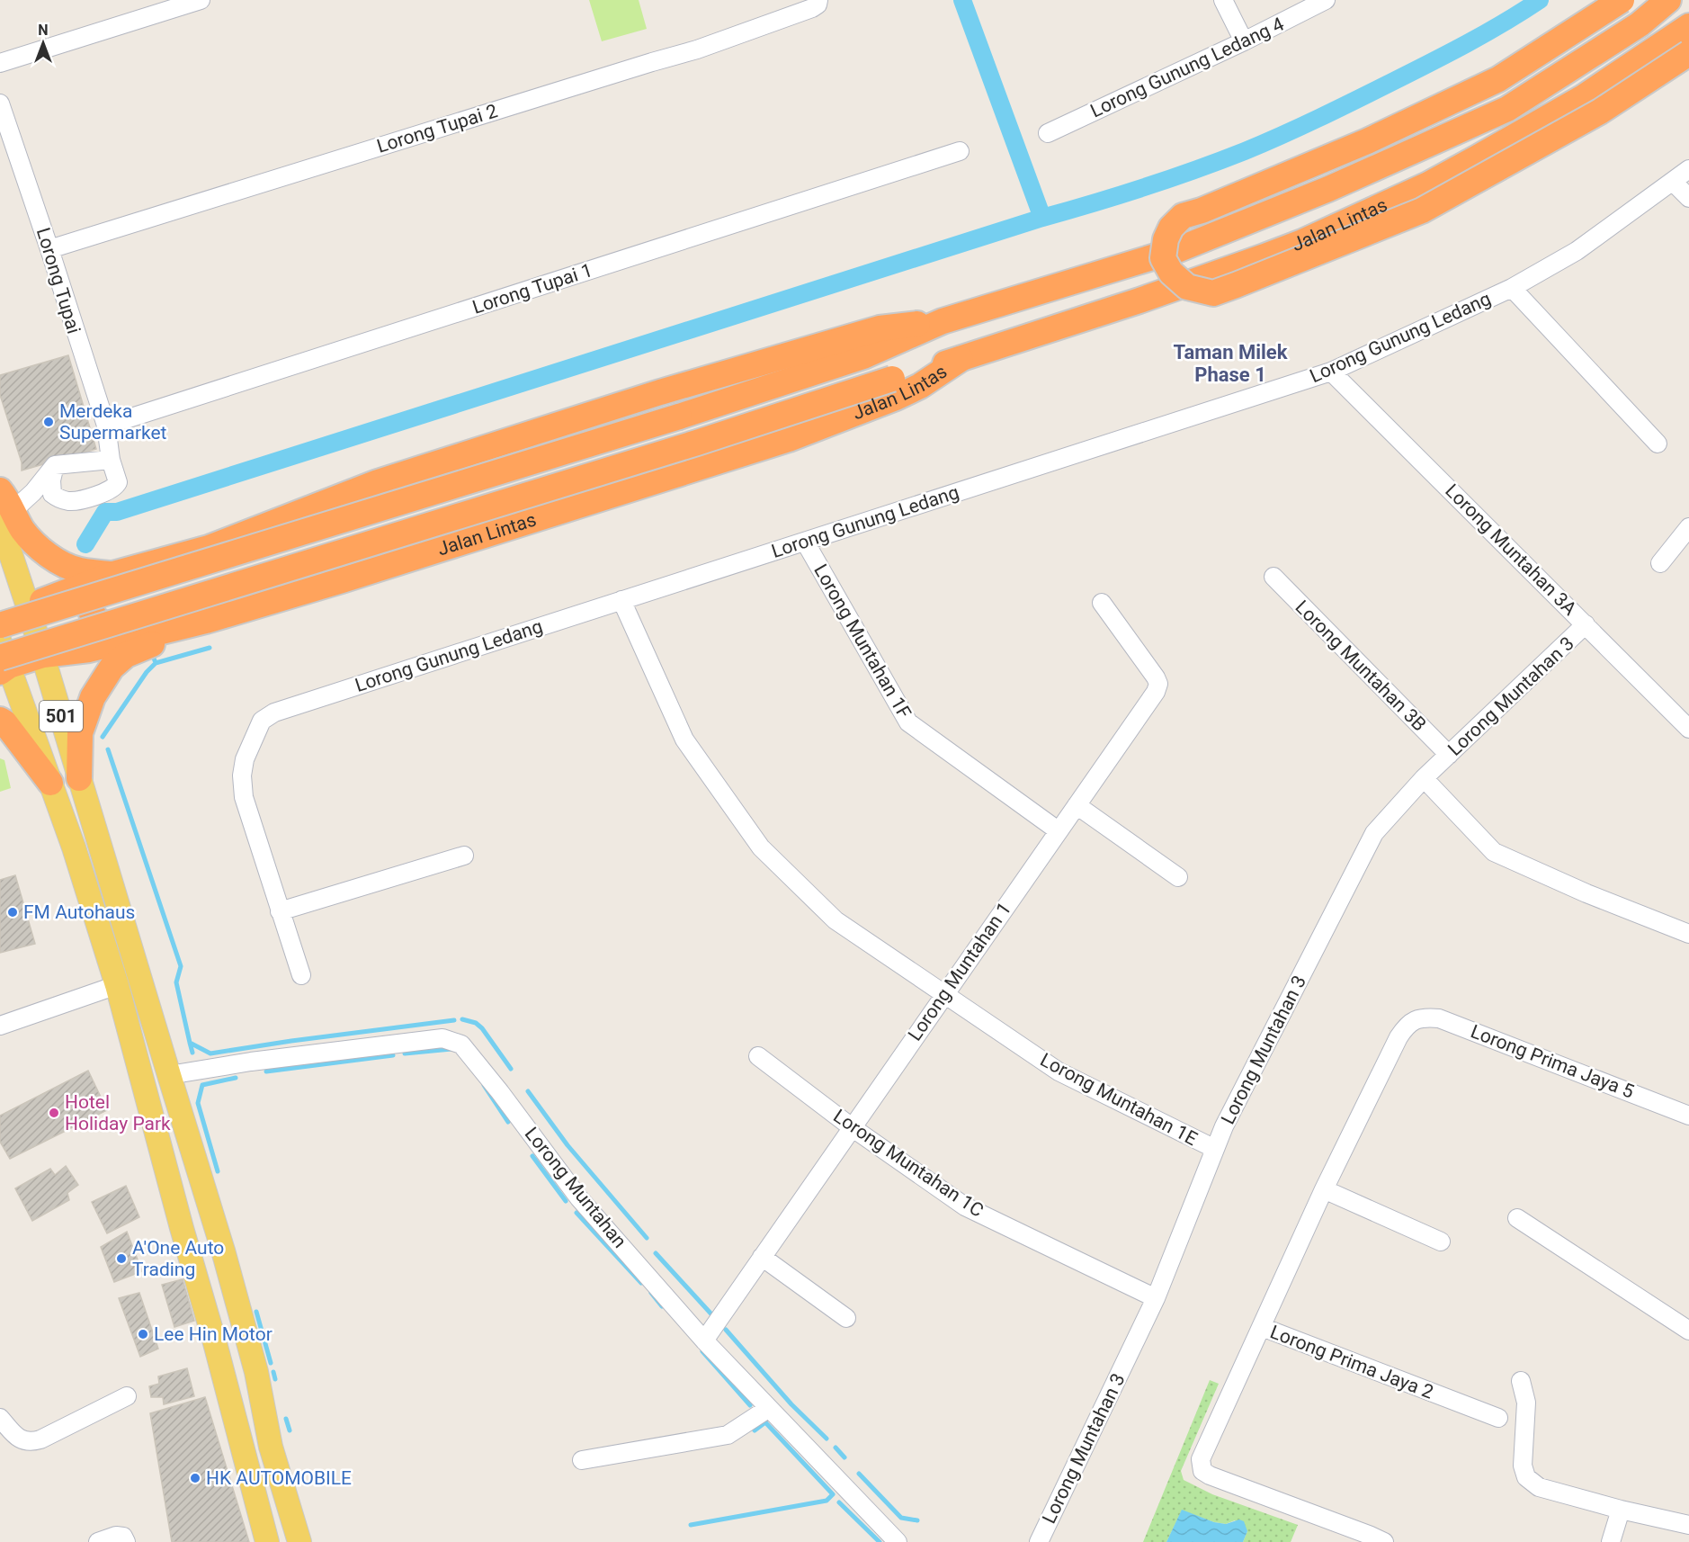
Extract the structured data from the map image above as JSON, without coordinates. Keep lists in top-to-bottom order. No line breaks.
{"streets":{"highway":["Jalan Lintas"],"main road":["501"],"street":["Lorong Gunung Ledang 4","Lorong Tupai 2","Lorong Tupai","Lorong Tupai 1","Lorong Gunung Ledang","Lorong Muntahan 3A","Lorong Muntahan 1F","Lorong Muntahan 3B","Lorong Muntahan 3","Lorong Muntahan 1","Lorong Prima Jaya 5","Lorong Muntahan 1E","Lorong Muntahan 1C","Lorong Muntahan","Lorong Prima Jaya 2"]},"crossings":[["Lorong Tupai 2","Lorong Tupai"],["Jalan Lintas","501"],["Lorong Tupai","Lorong Tupai 1"],["Lorong Gunung Ledang","Lorong Muntahan 3A"],["Lorong Gunung Ledang","Lorong Muntahan 1F"],["Lorong Gunung Ledang","Lorong Muntahan 1E"],["Lorong Muntahan 3A","Lorong Muntahan 3"],["Lorong Muntahan 1F","Lorong Muntahan 1"],["Lorong Muntahan 3B","Lorong Muntahan 3"],["Lorong Muntahan 3","Lorong Muntahan 1E"],["Lorong Muntahan 3","Lorong Muntahan 1C"],["501","Lorong Muntahan"],["Lorong Muntahan 1","Lorong Muntahan 1E"],["Lorong Muntahan 1","Lorong Muntahan 1C"],["Lorong Muntahan 1","Lorong Muntahan"]],"districts":["Taman Milek Phase 1"],"places":["Merdeka Supermarket","FM Autohaus","Hotel Holiday Park","A'One Auto Trading","Lee Hin Motor","HK AUTOMOBILE"],"north":"top"}
